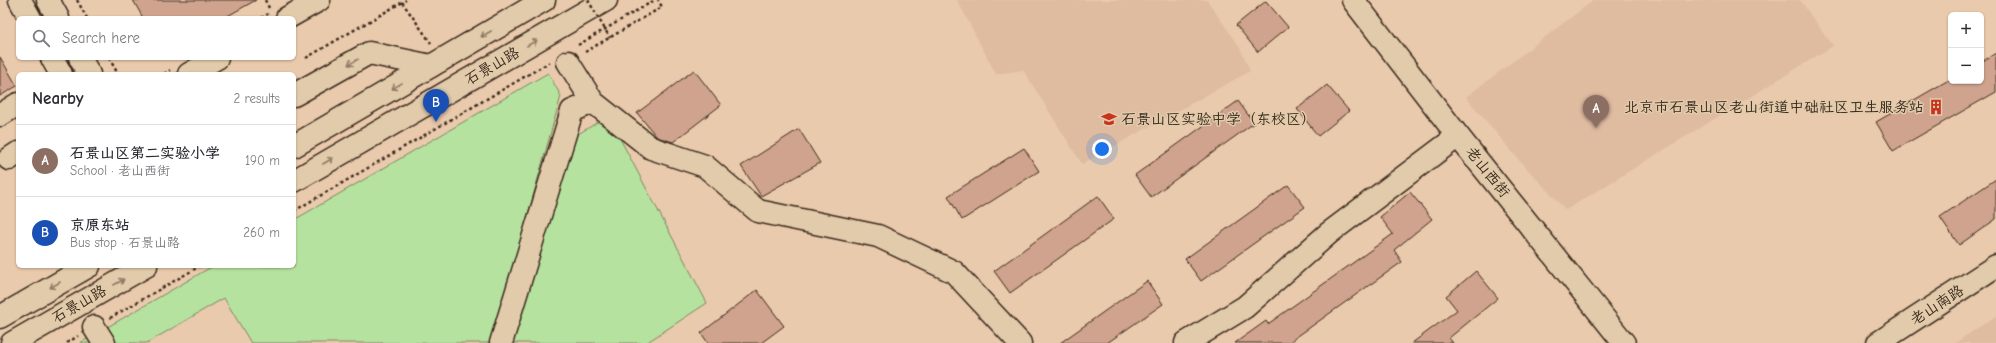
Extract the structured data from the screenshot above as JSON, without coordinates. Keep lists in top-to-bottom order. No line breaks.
{"streets":{"main road":["石景山路","老山西街","老山南路"]},"places":{"building":["北京市石景山区老山街道中础社区卫生服务站"],"school or university":["石景山区实验中学（东校区）"]},"page":{"map_buttons":["+","−"],"search":"Search here","heading":["Nearby","2 results"],"pins":["B","A"],"list":[{"mark":"A","name":"石景山区第二实验小学","note":"School · 老山西街","value":"190 m"},{"mark":"B","name":"京原东站","note":"Bus stop · 石景山路","value":"260 m"}]}}
